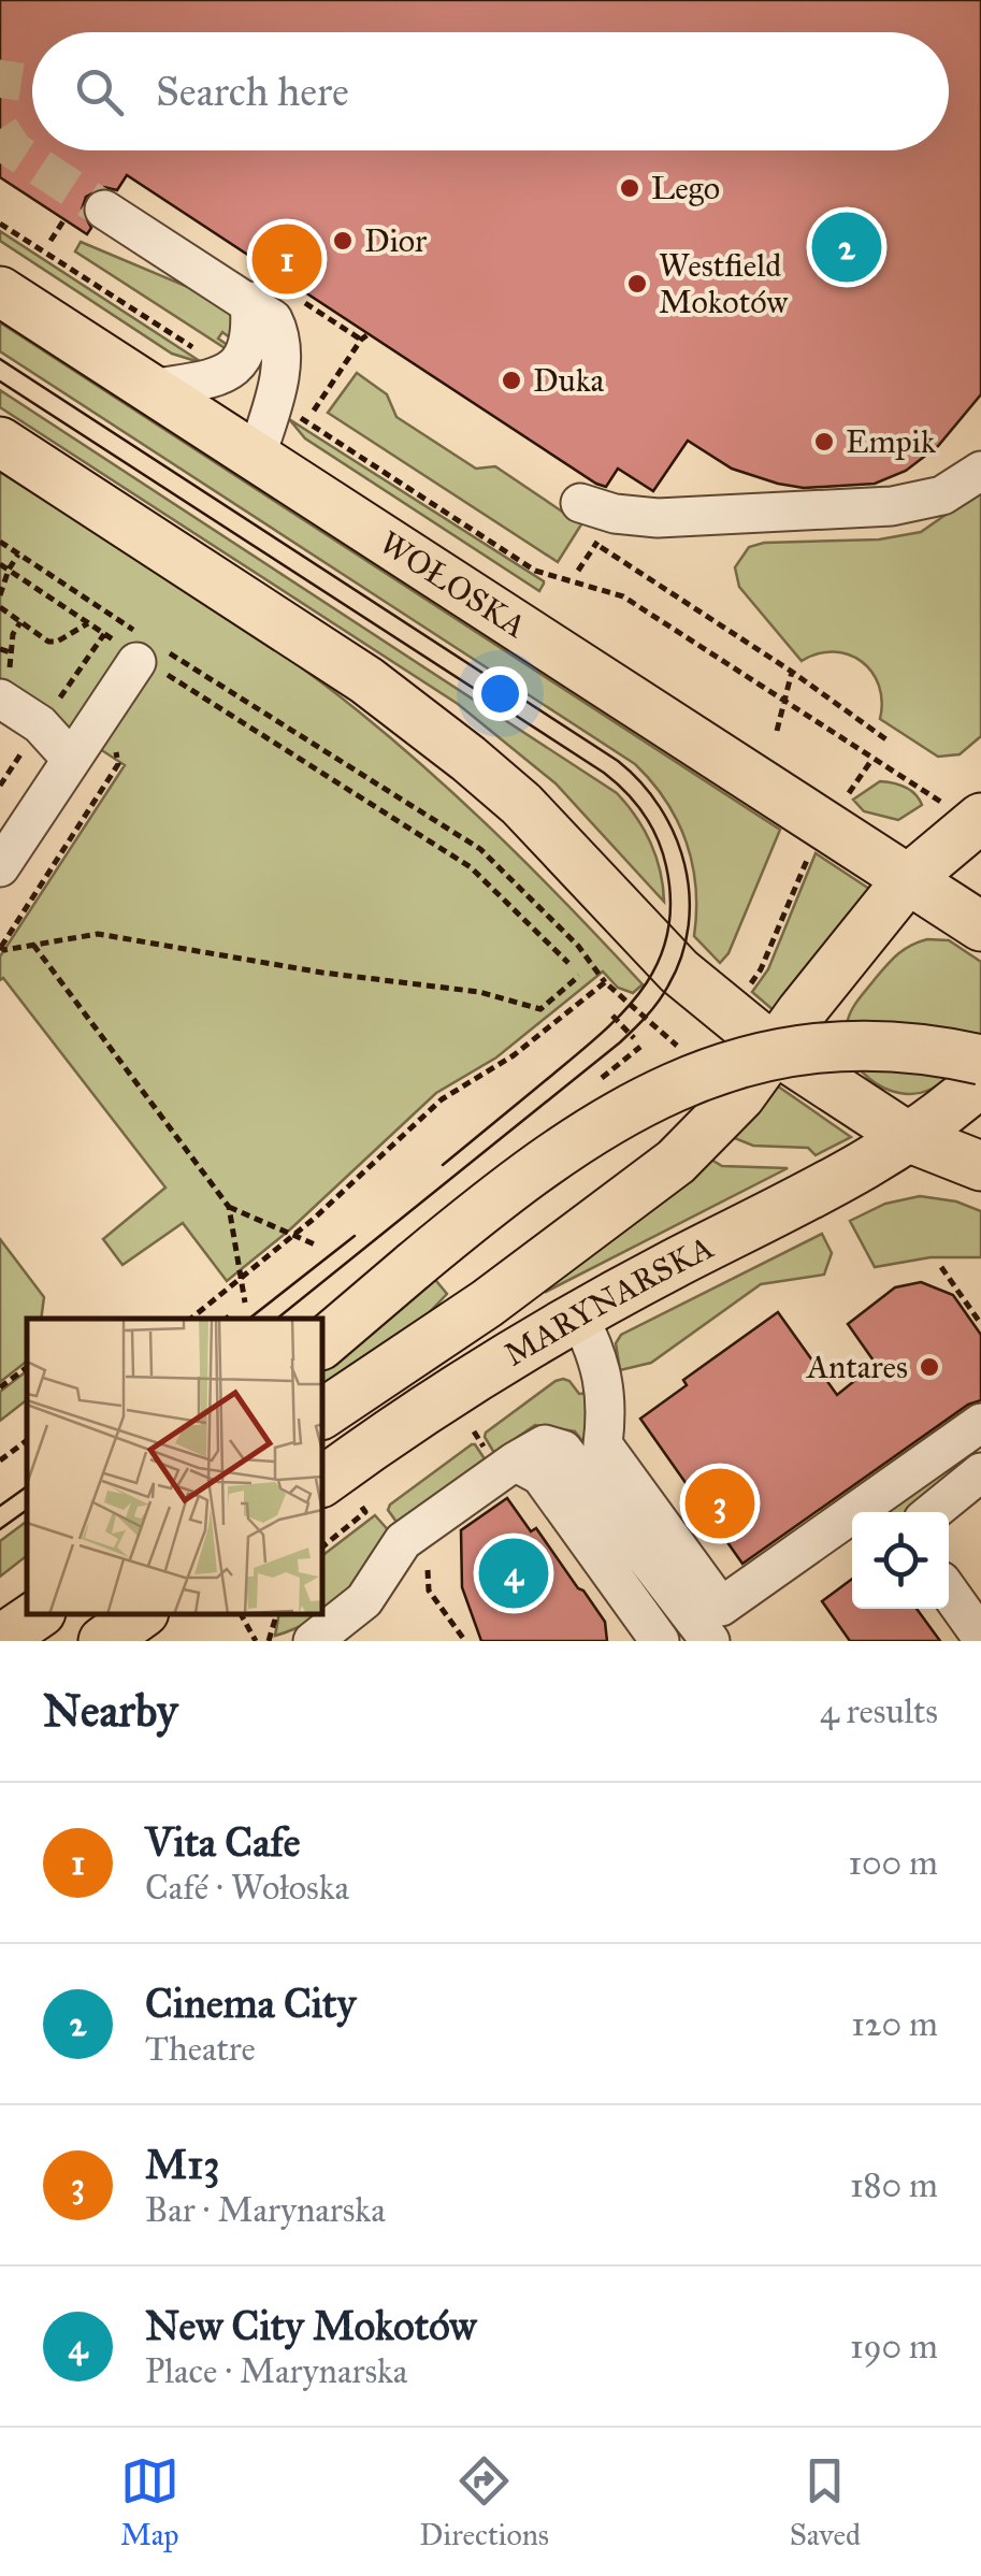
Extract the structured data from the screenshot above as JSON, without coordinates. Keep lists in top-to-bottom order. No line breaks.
{"streets":{"main road":["WOŁOSKA","MARYNARSKA"]},"crossings":[["WOŁOSKA","MARYNARSKA"]],"places":["Lego","Dior","Westfield Mokotów","Duka","Empik","Antares"],"page":{"search":"Search here","pins":["2","1","3","4"],"heading":["Nearby","4 results"],"list":[{"mark":"1","name":"Vita Cafe","note":"Café · Wołoska","value":"100 m"},{"mark":"2","name":"Cinema City","note":"Theatre","value":"120 m"},{"mark":"3","name":"M13","note":"Bar · Marynarska","value":"180 m"},{"mark":"4","name":"New City Mokotów","note":"Place · Marynarska","value":"190 m"}],"nav":["Map","Directions","Saved"]}}
